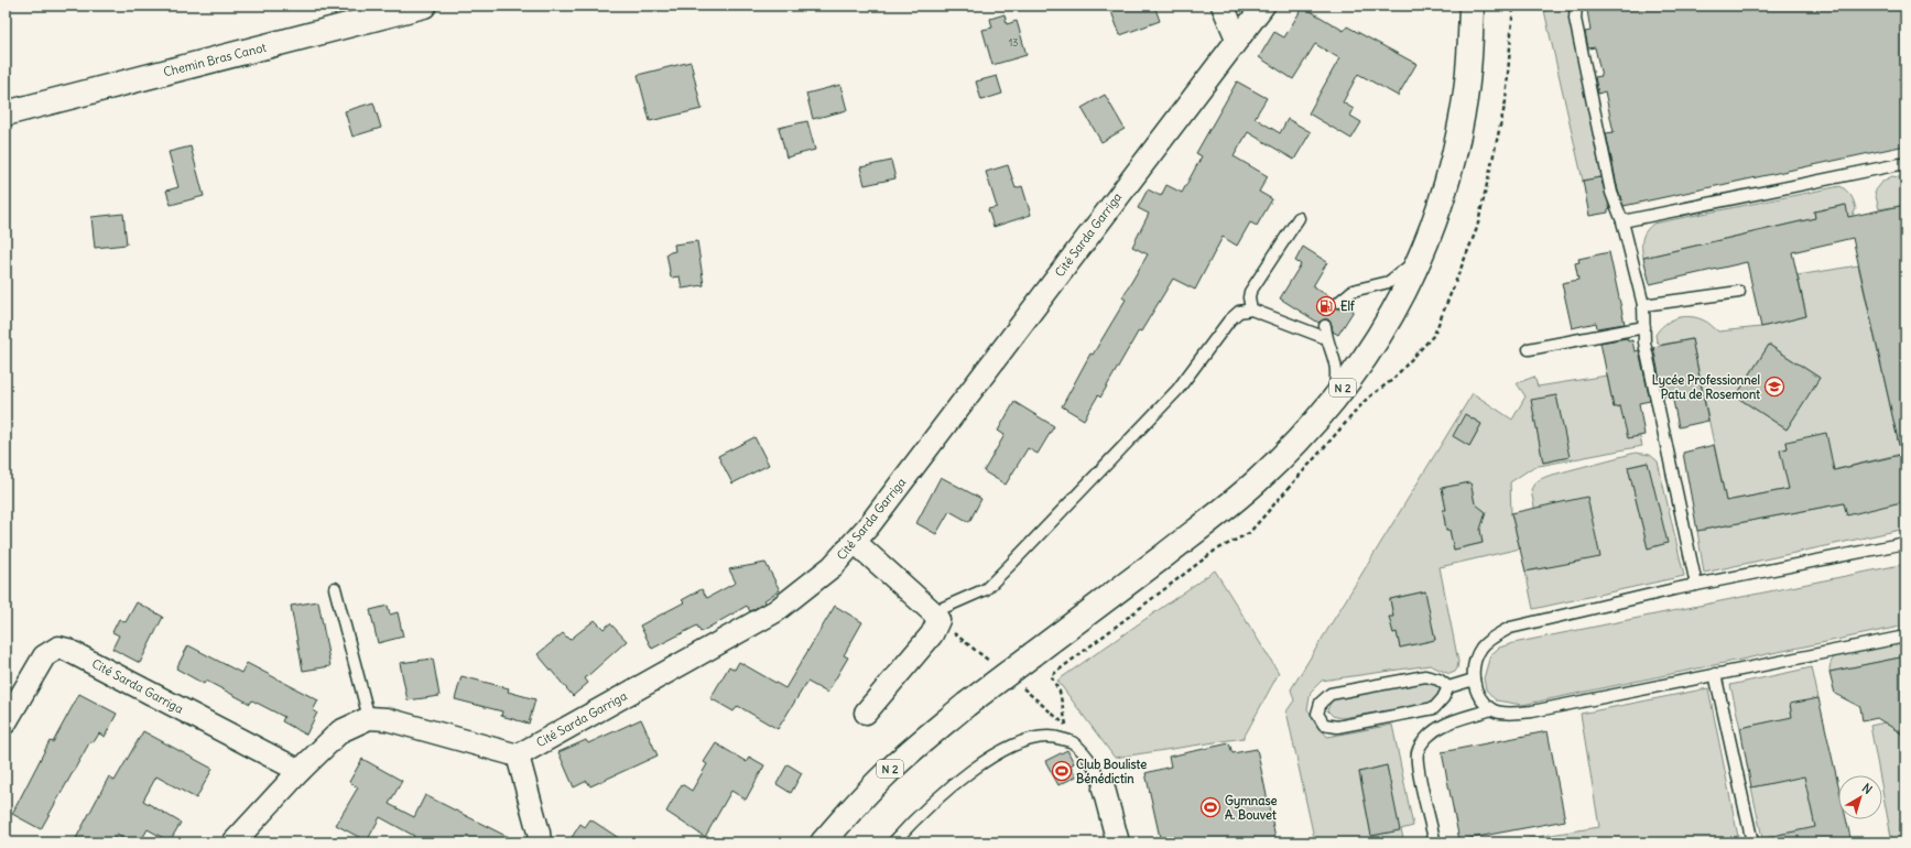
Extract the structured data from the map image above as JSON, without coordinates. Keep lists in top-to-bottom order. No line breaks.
{"streets":{"main road":["Chemin Bras Canot","N 2"],"street":["Cité Sarda Garriga"]},"places":{"fuel station":["Elf"],"school or university":["Lycée Professionnel Patu de Rosemont"],"sports":["Club Bouliste Bénédictin","Gymnase A. Bouvet"]},"house_numbers":["13"],"north":"top right"}
